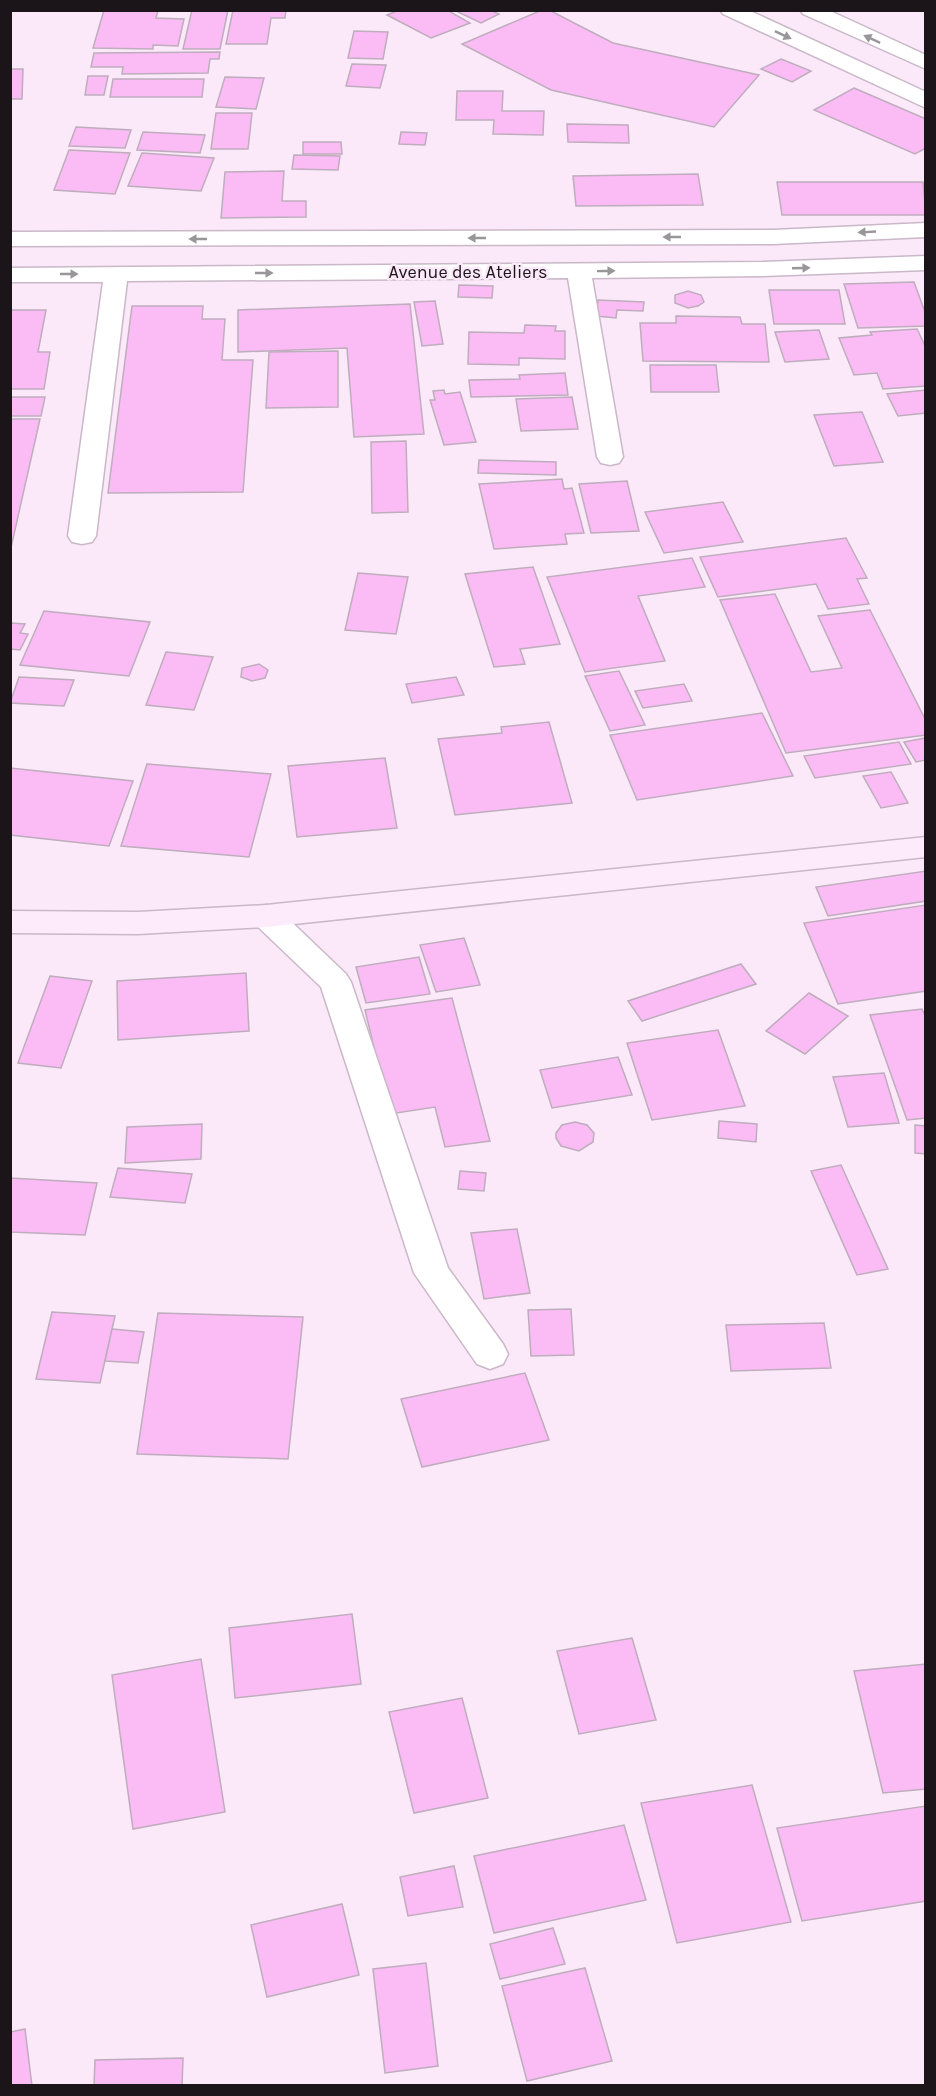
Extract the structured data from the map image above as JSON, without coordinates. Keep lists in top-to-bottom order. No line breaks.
{"streets":{"street":["Avenue des Ateliers"]}}
